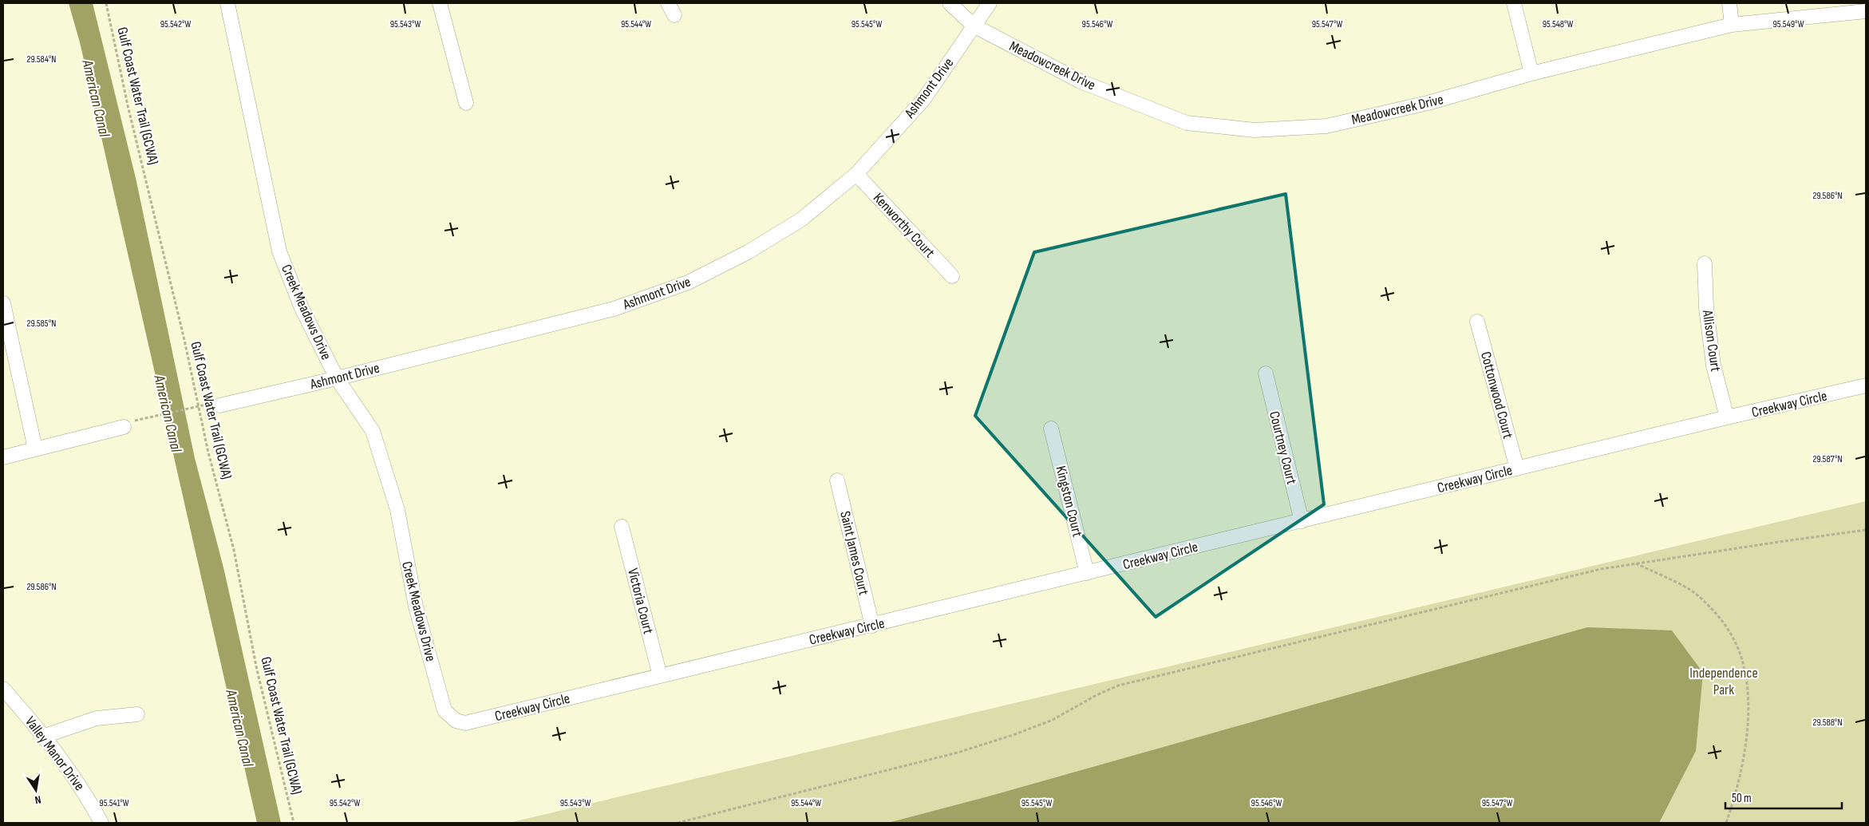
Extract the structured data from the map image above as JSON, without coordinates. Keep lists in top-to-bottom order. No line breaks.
{"streets":{"street":["Meadowcreek Drive","Ashmont Drive","Kenworthy Court","Creek Meadows Drive","Allison Court","Cottonwood Court","Creekway Circle","Courtney Court","Kingston Court","Saint James Court","Victoria Court","Valley Manor Drive"],"path":["Gulf Coast Water Trail (GCWA)"]},"crossings":[["Meadowcreek Drive","Ashmont Drive"],["Ashmont Drive","Kenworthy Court"],["Ashmont Drive","Creek Meadows Drive"],["Creek Meadows Drive","Creekway Circle"],["Allison Court","Creekway Circle"],["Cottonwood Court","Creekway Circle"],["Creekway Circle","Courtney Court"],["Creekway Circle","Kingston Court"],["Creekway Circle","Saint James Court"],["Creekway Circle","Victoria Court"]],"water":["American Canal"],"parks":["Independence Park"],"scale_bar":"50 m","north":"bottom","coordinates":["95.542°W","95.543°W","95.544°W","95.545°W","95.546°W","95.547°W","95.548°W","95.549°W","29.584°N","29.586°N","29.585°N","29.587°N","29.588°N","95.541°W"]}
